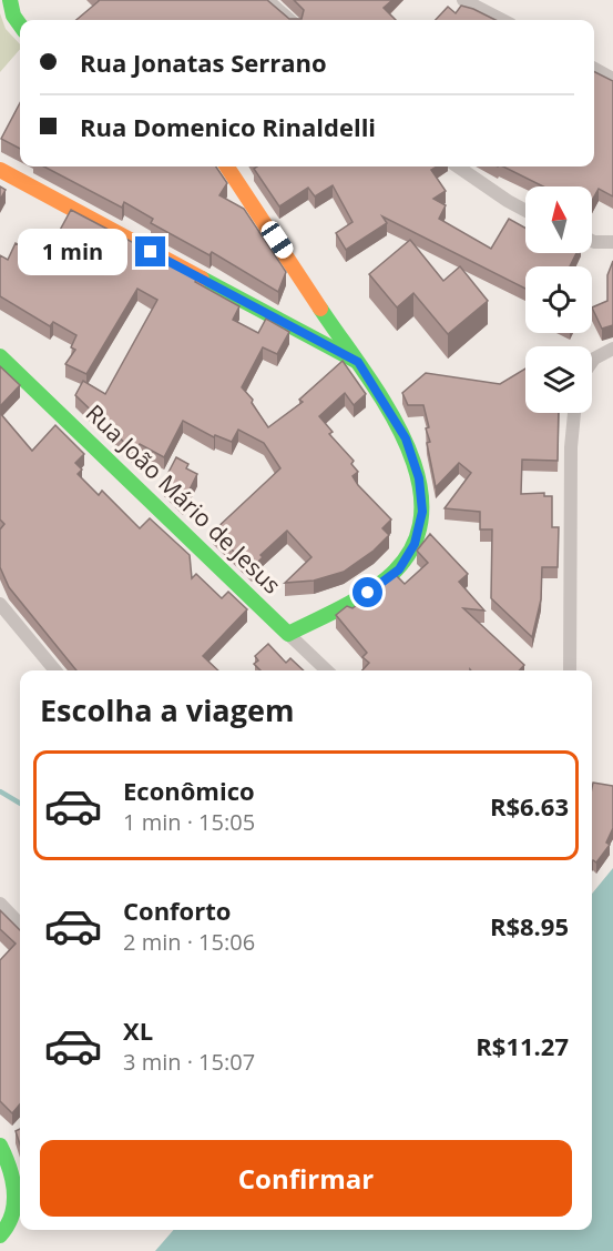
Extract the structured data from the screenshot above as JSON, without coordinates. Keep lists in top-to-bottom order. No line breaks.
{"streets":{"street":["Rua João Mário de Jesus"]},"north":"top","page":{"banner":["Rua Jonatas Serrano","Rua Domenico Rinaldelli"],"bubble":"1 min","heading":"Escolha a viagem","list":[{"name":"Econômico","note":"1 min · 15:05","value":"R$6.63"},{"name":"Conforto","note":"2 min · 15:06","value":"R$8.95"},{"name":"XL","note":"3 min · 15:07","value":"R$11.27"}],"buttons":"Confirmar"}}
